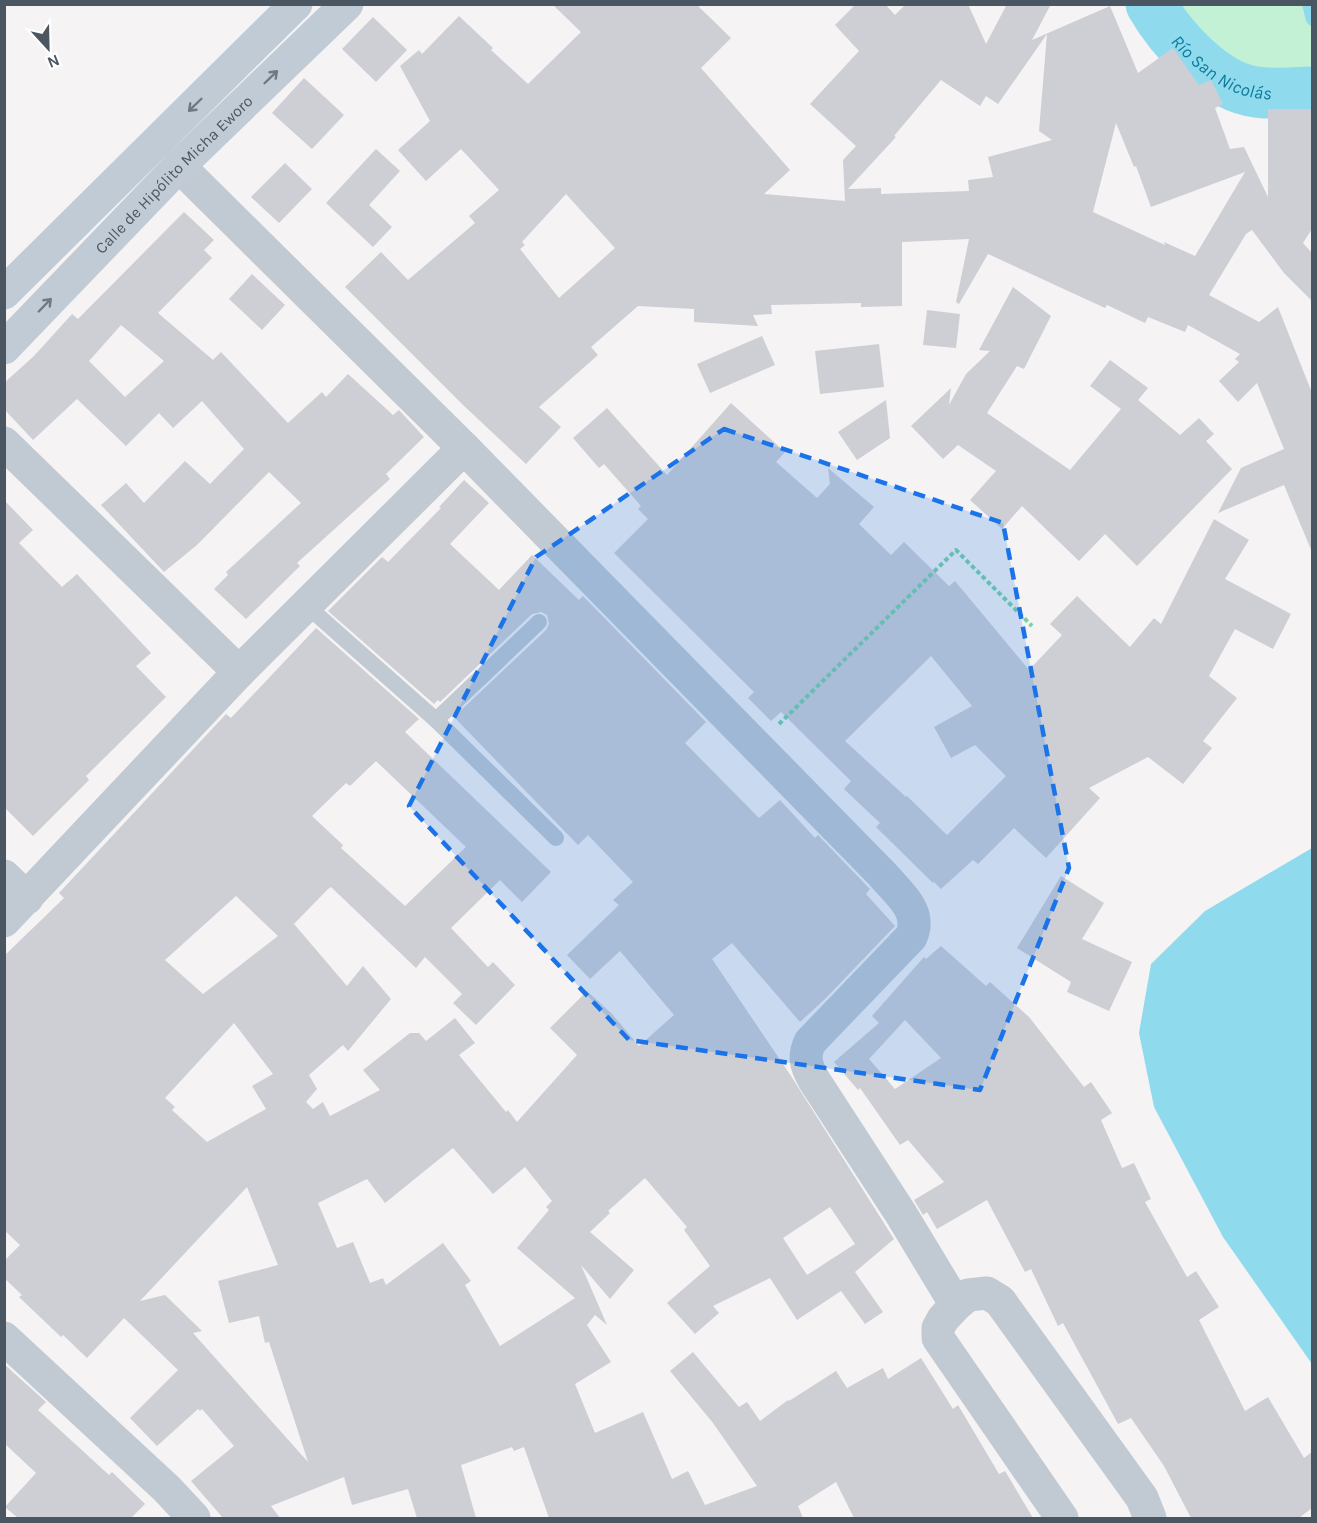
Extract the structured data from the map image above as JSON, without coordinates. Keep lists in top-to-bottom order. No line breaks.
{"streets":{"main road":["Calle de Hipólito Micha Eworo"]},"water":["Río San Nicolás"],"north":"bottom"}
